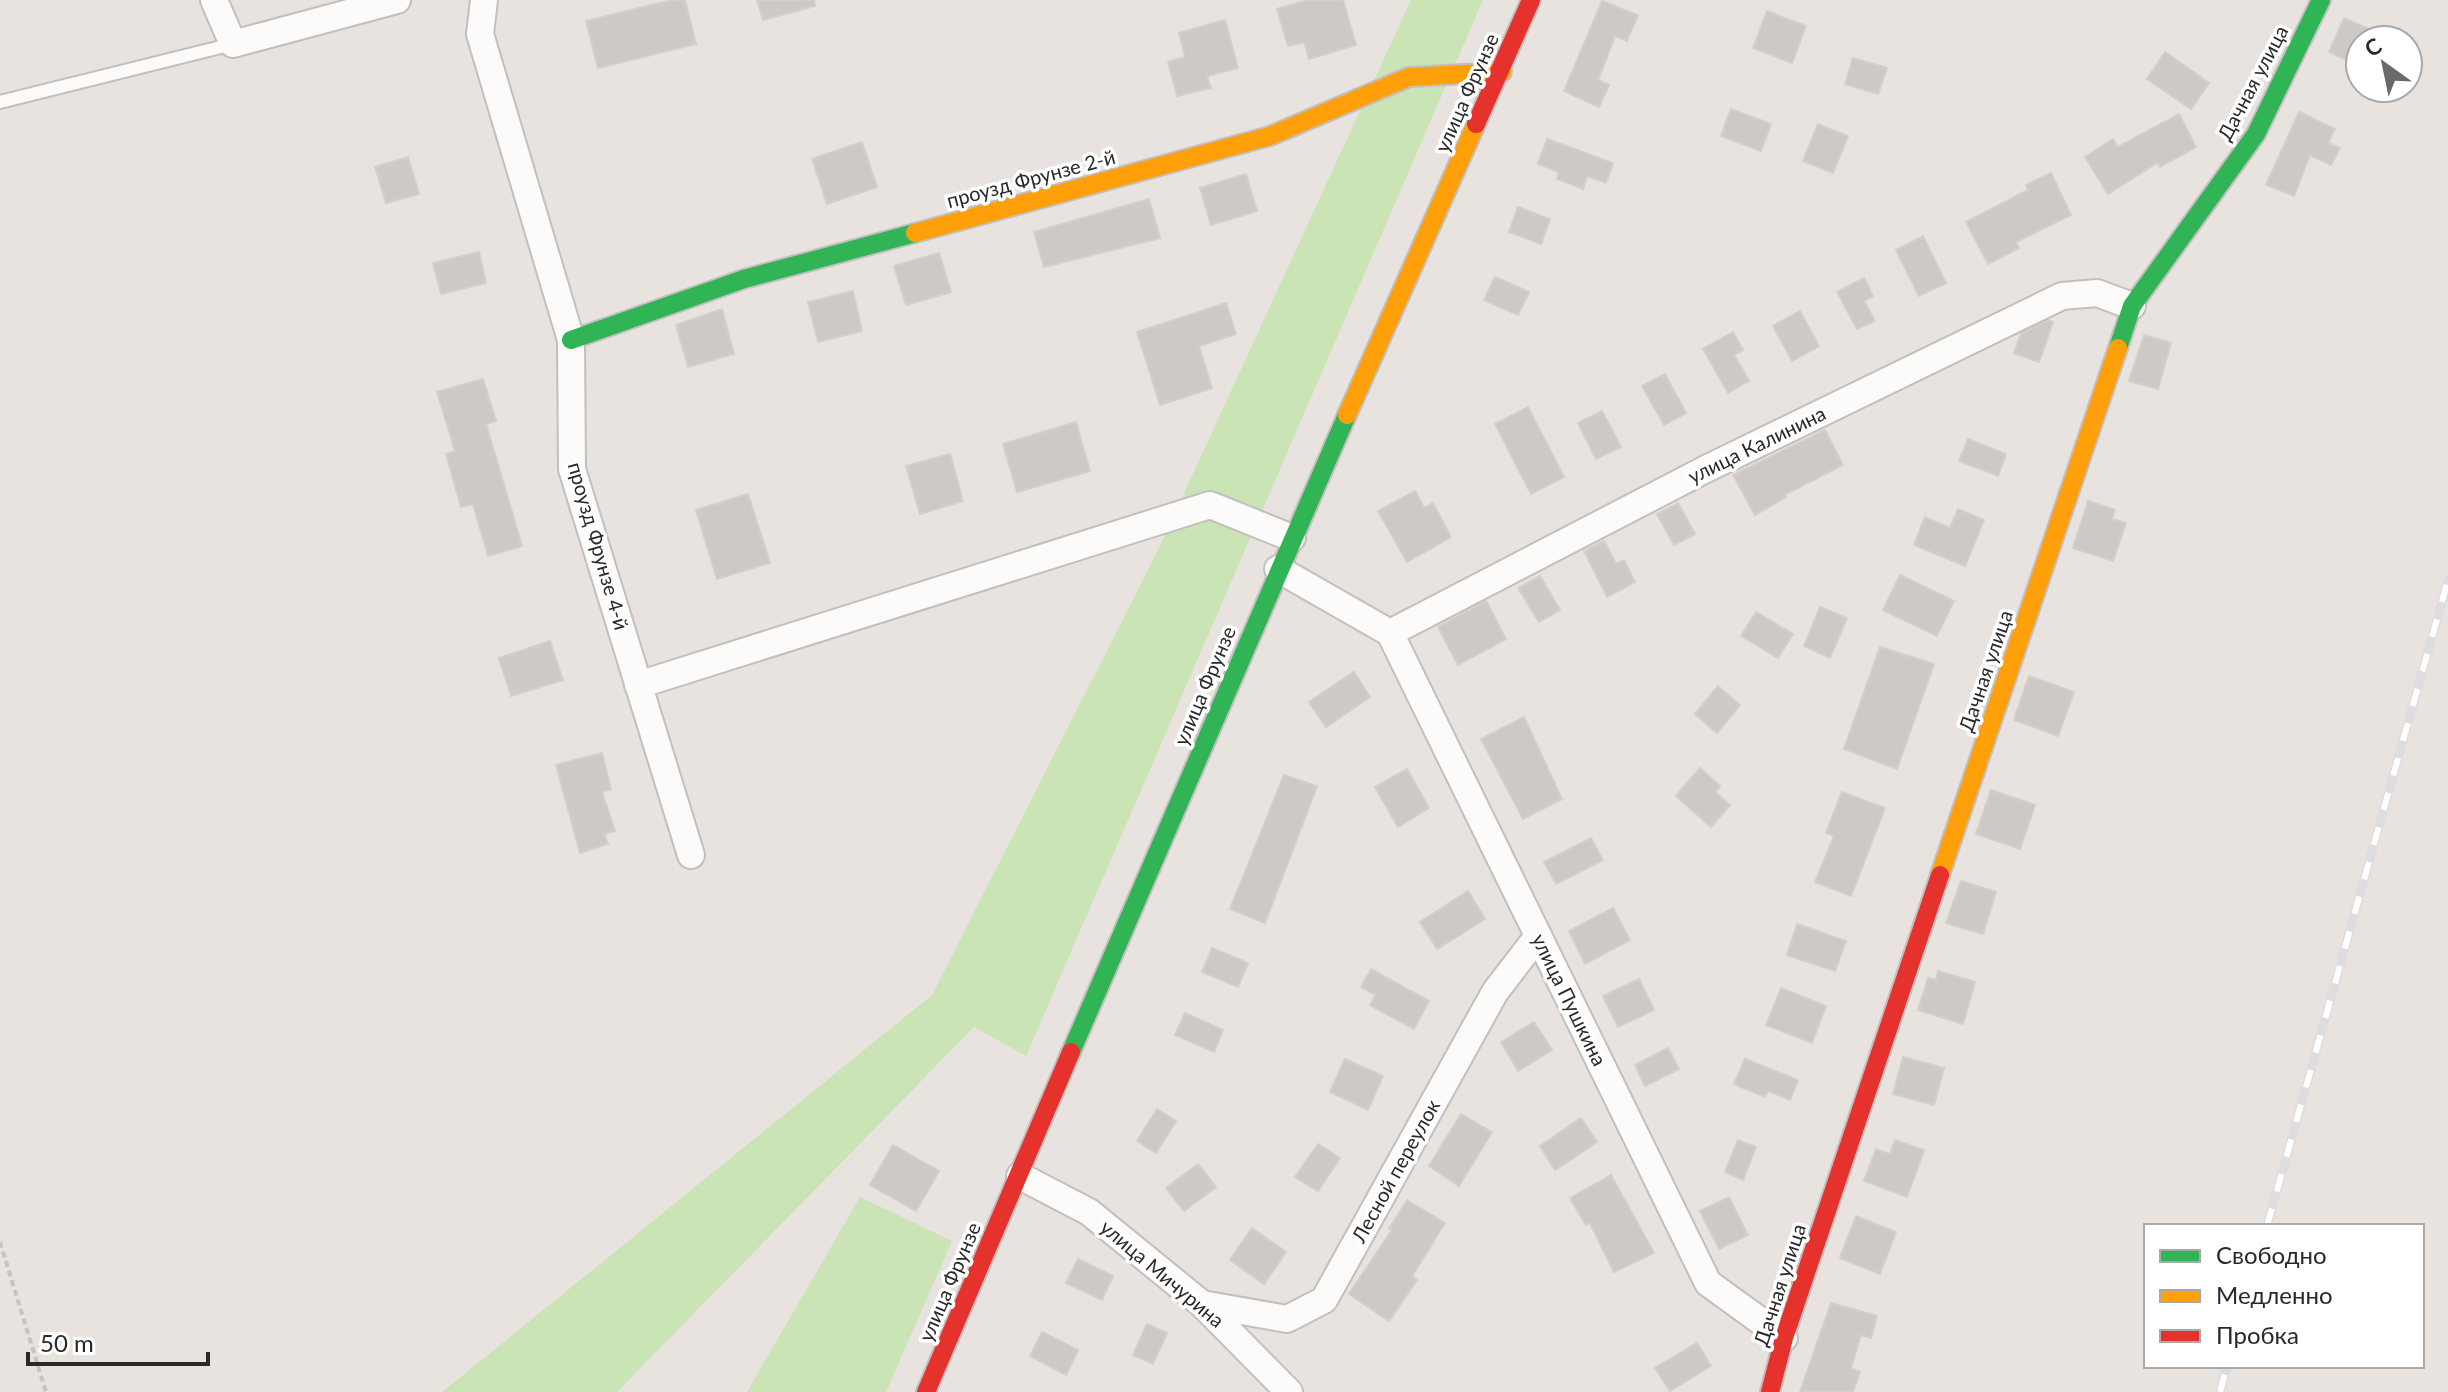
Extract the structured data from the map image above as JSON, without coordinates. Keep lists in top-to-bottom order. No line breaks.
{"streets":{"street":["Дачная улица","улица Фрунзе","проузд Фрунзе 2-й","улица Калинина","проузд Фрунзе 4-й","улица Пушкина","Лесной переулок","улица Мичурина"]},"crossings":[["Дачная улица","улица Калинина"],["Дачная улица","улица Пушкина"],["улица Фрунзе","проузд Фрунзе 2-й"],["улица Фрунзе","улица Мичурина"],["проузд Фрунзе 2-й","проузд Фрунзе 4-й"],["улица Калинина","улица Пушкина"],["улица Пушкина","Лесной переулок"],["Лесной переулок","улица Мичурина"]],"legend":["Свободно","Медленно","Пробка"],"scale_bar":"50 m","north":"top left"}
